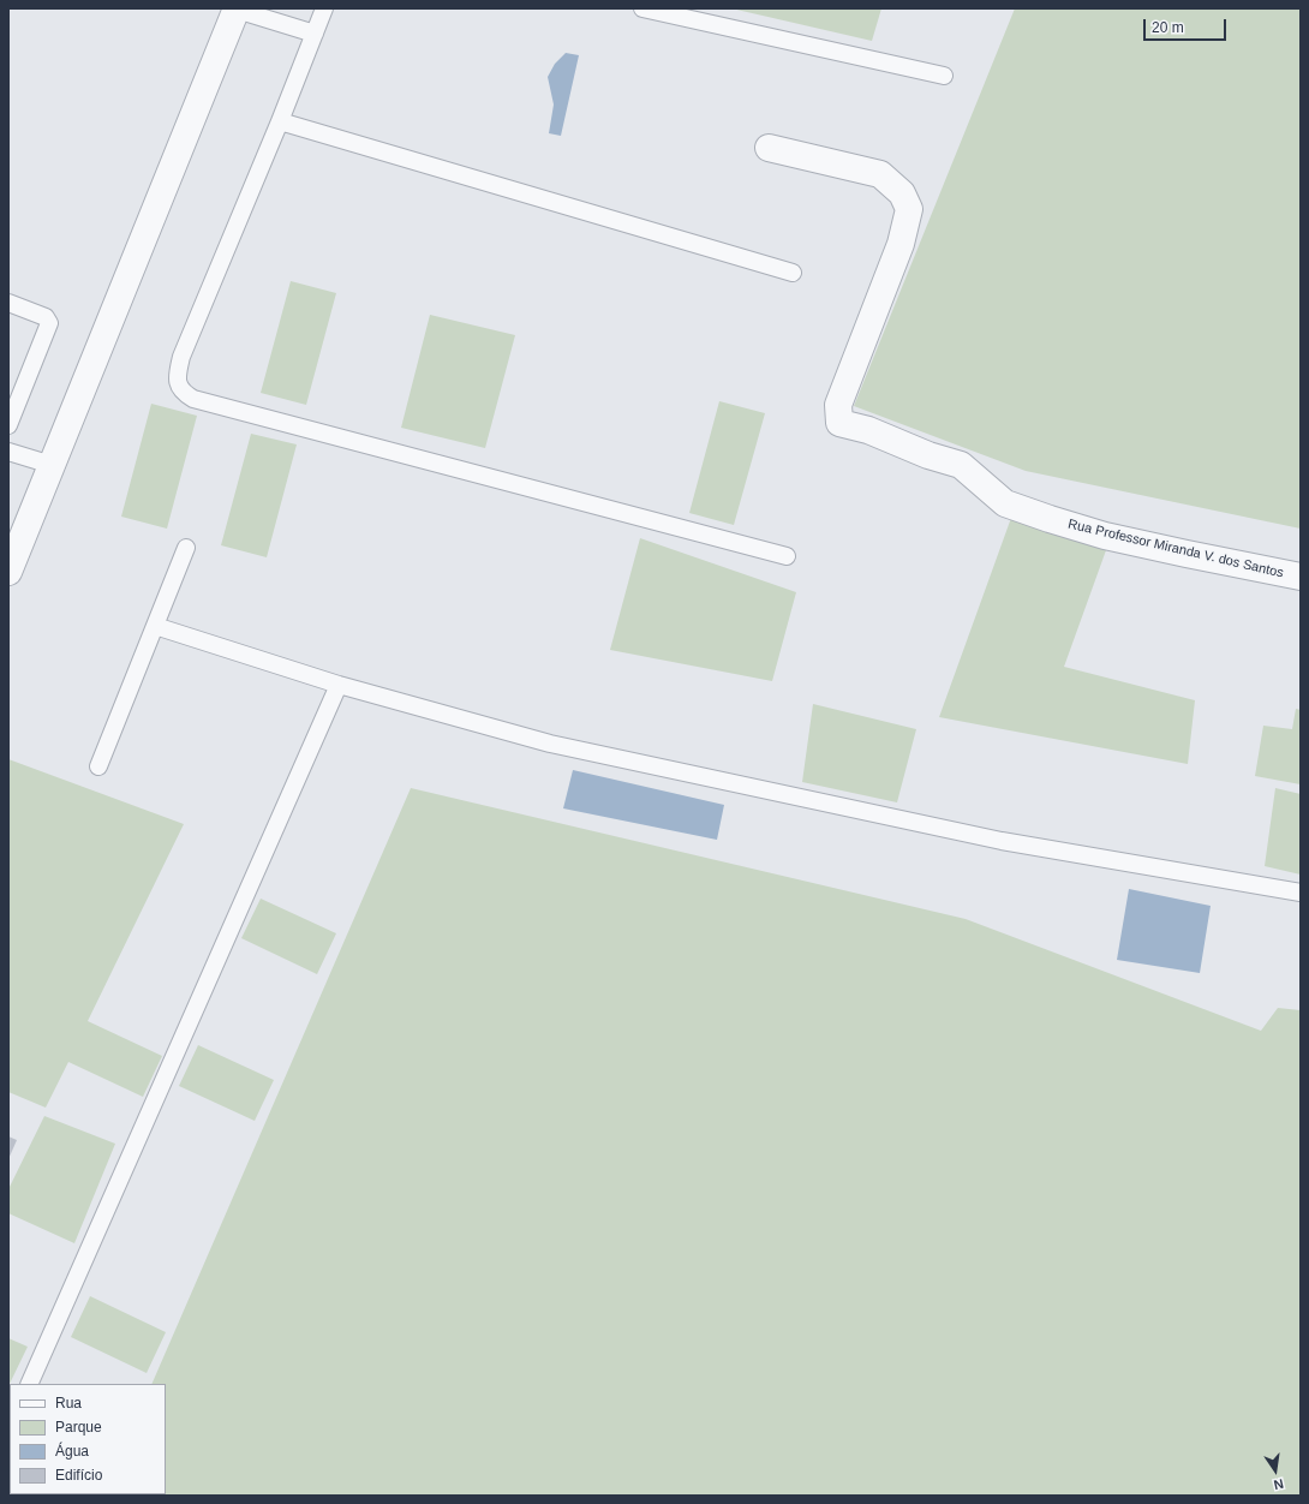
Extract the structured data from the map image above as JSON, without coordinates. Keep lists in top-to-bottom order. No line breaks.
{"streets":{"street":["Rua Professor Miranda V. dos Santos"]},"legend":["Rua","Parque","Água","Edifício"],"scale_bar":"20 m","north":"bottom"}
